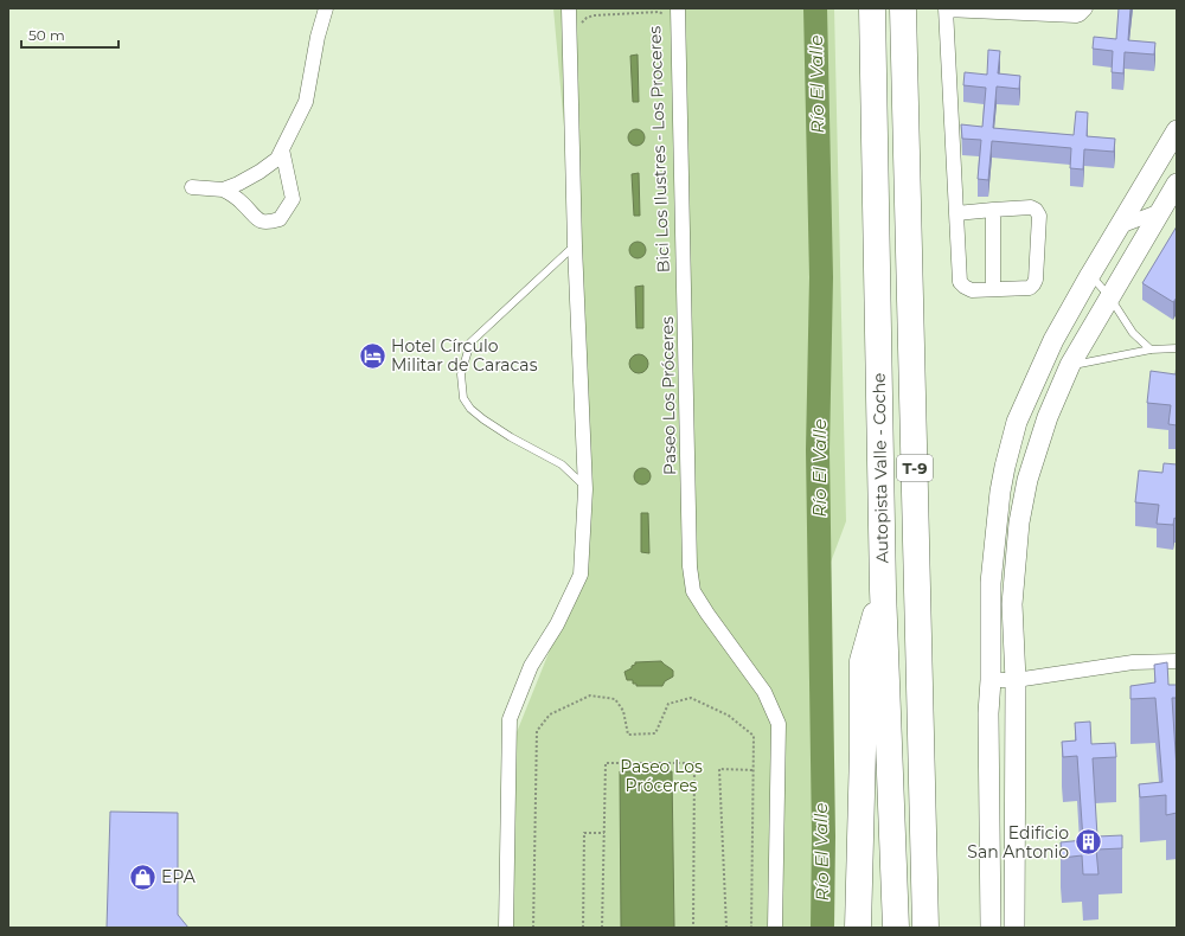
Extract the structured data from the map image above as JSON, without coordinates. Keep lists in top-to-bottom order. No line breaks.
{"streets":{"highway":["Autopista Valle - Coche","T-9"],"street":["Paseo Los Próceres"],"path":["Bici Los Ilustres - Los Proceres"]},"crossings":[["Bici Los Ilustres - Los Proceres","Paseo Los Próceres"]],"water":["Río El Valle"],"parks":["Paseo Los Próceres"],"places":{"hotel":["Hotel Círculo Militar de Caracas"],"building":["Edificio San Antonio"],"shop":["EPA"]},"scale_bar":"50 m"}
